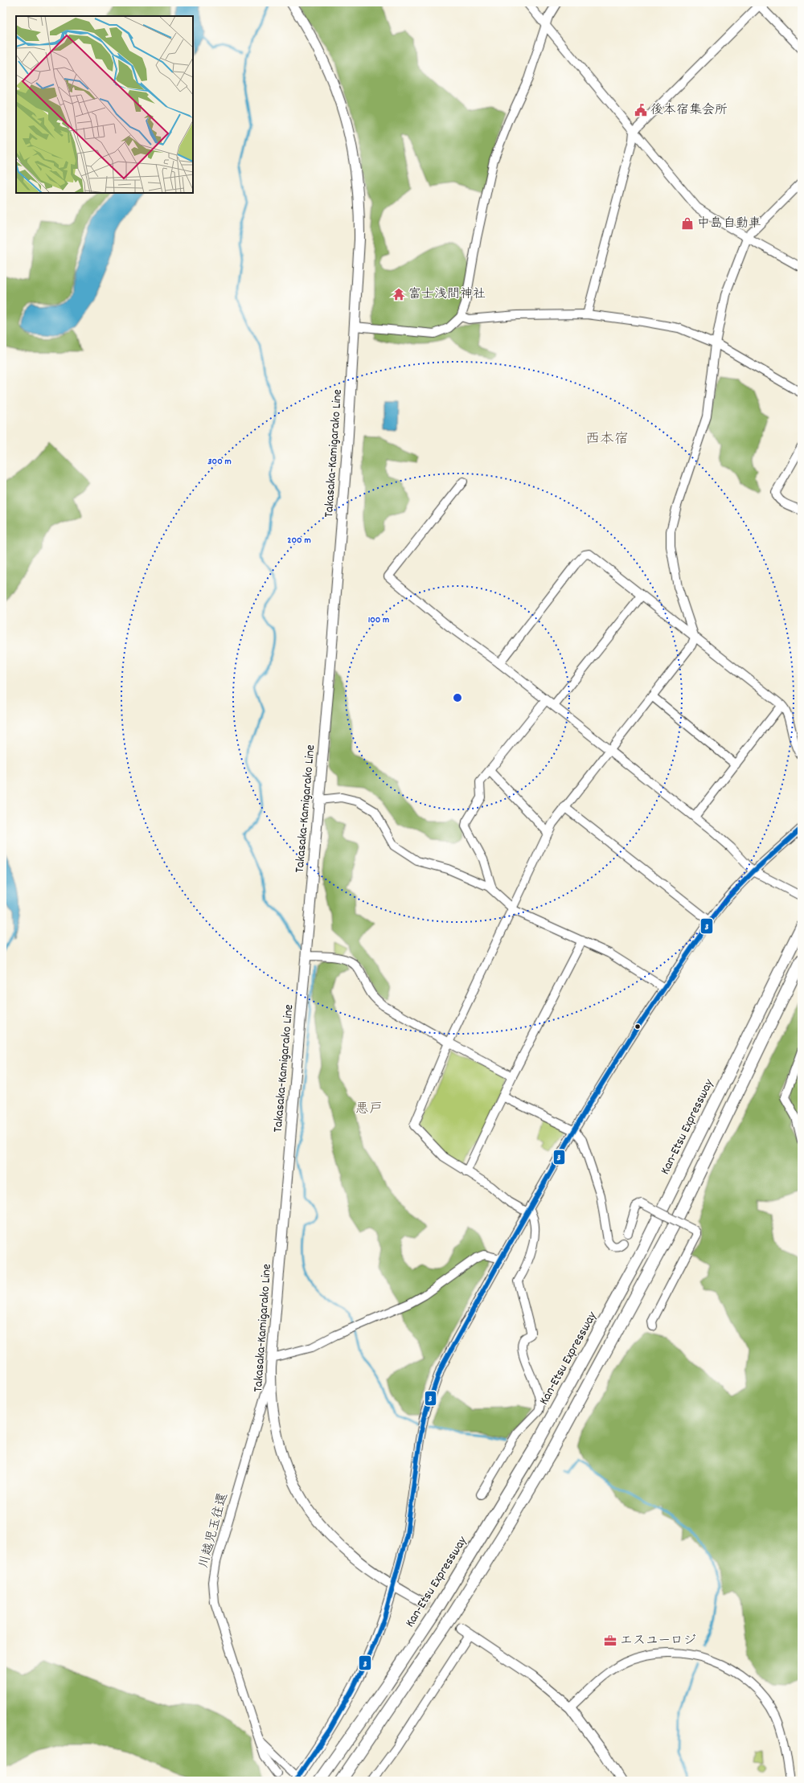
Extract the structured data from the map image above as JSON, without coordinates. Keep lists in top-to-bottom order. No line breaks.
{"streets":{"highway":["Kan-Etsu Expressway"],"main road":["Takasaka-Kamigarako Line"],"street":["川越児玉往還"]},"crossings":[["Takasaka-Kamigarako Line","川越児玉往還"]],"districts":["西本宿","悪戸"],"places":{"public building":["後本宿集会所"],"shop":["中島自動車"],"temple":["富士浅間神社"],"office":["エスユーロジ"]},"lines":["transit line 3"],"rings":["300 m","200 m","100 m"]}
